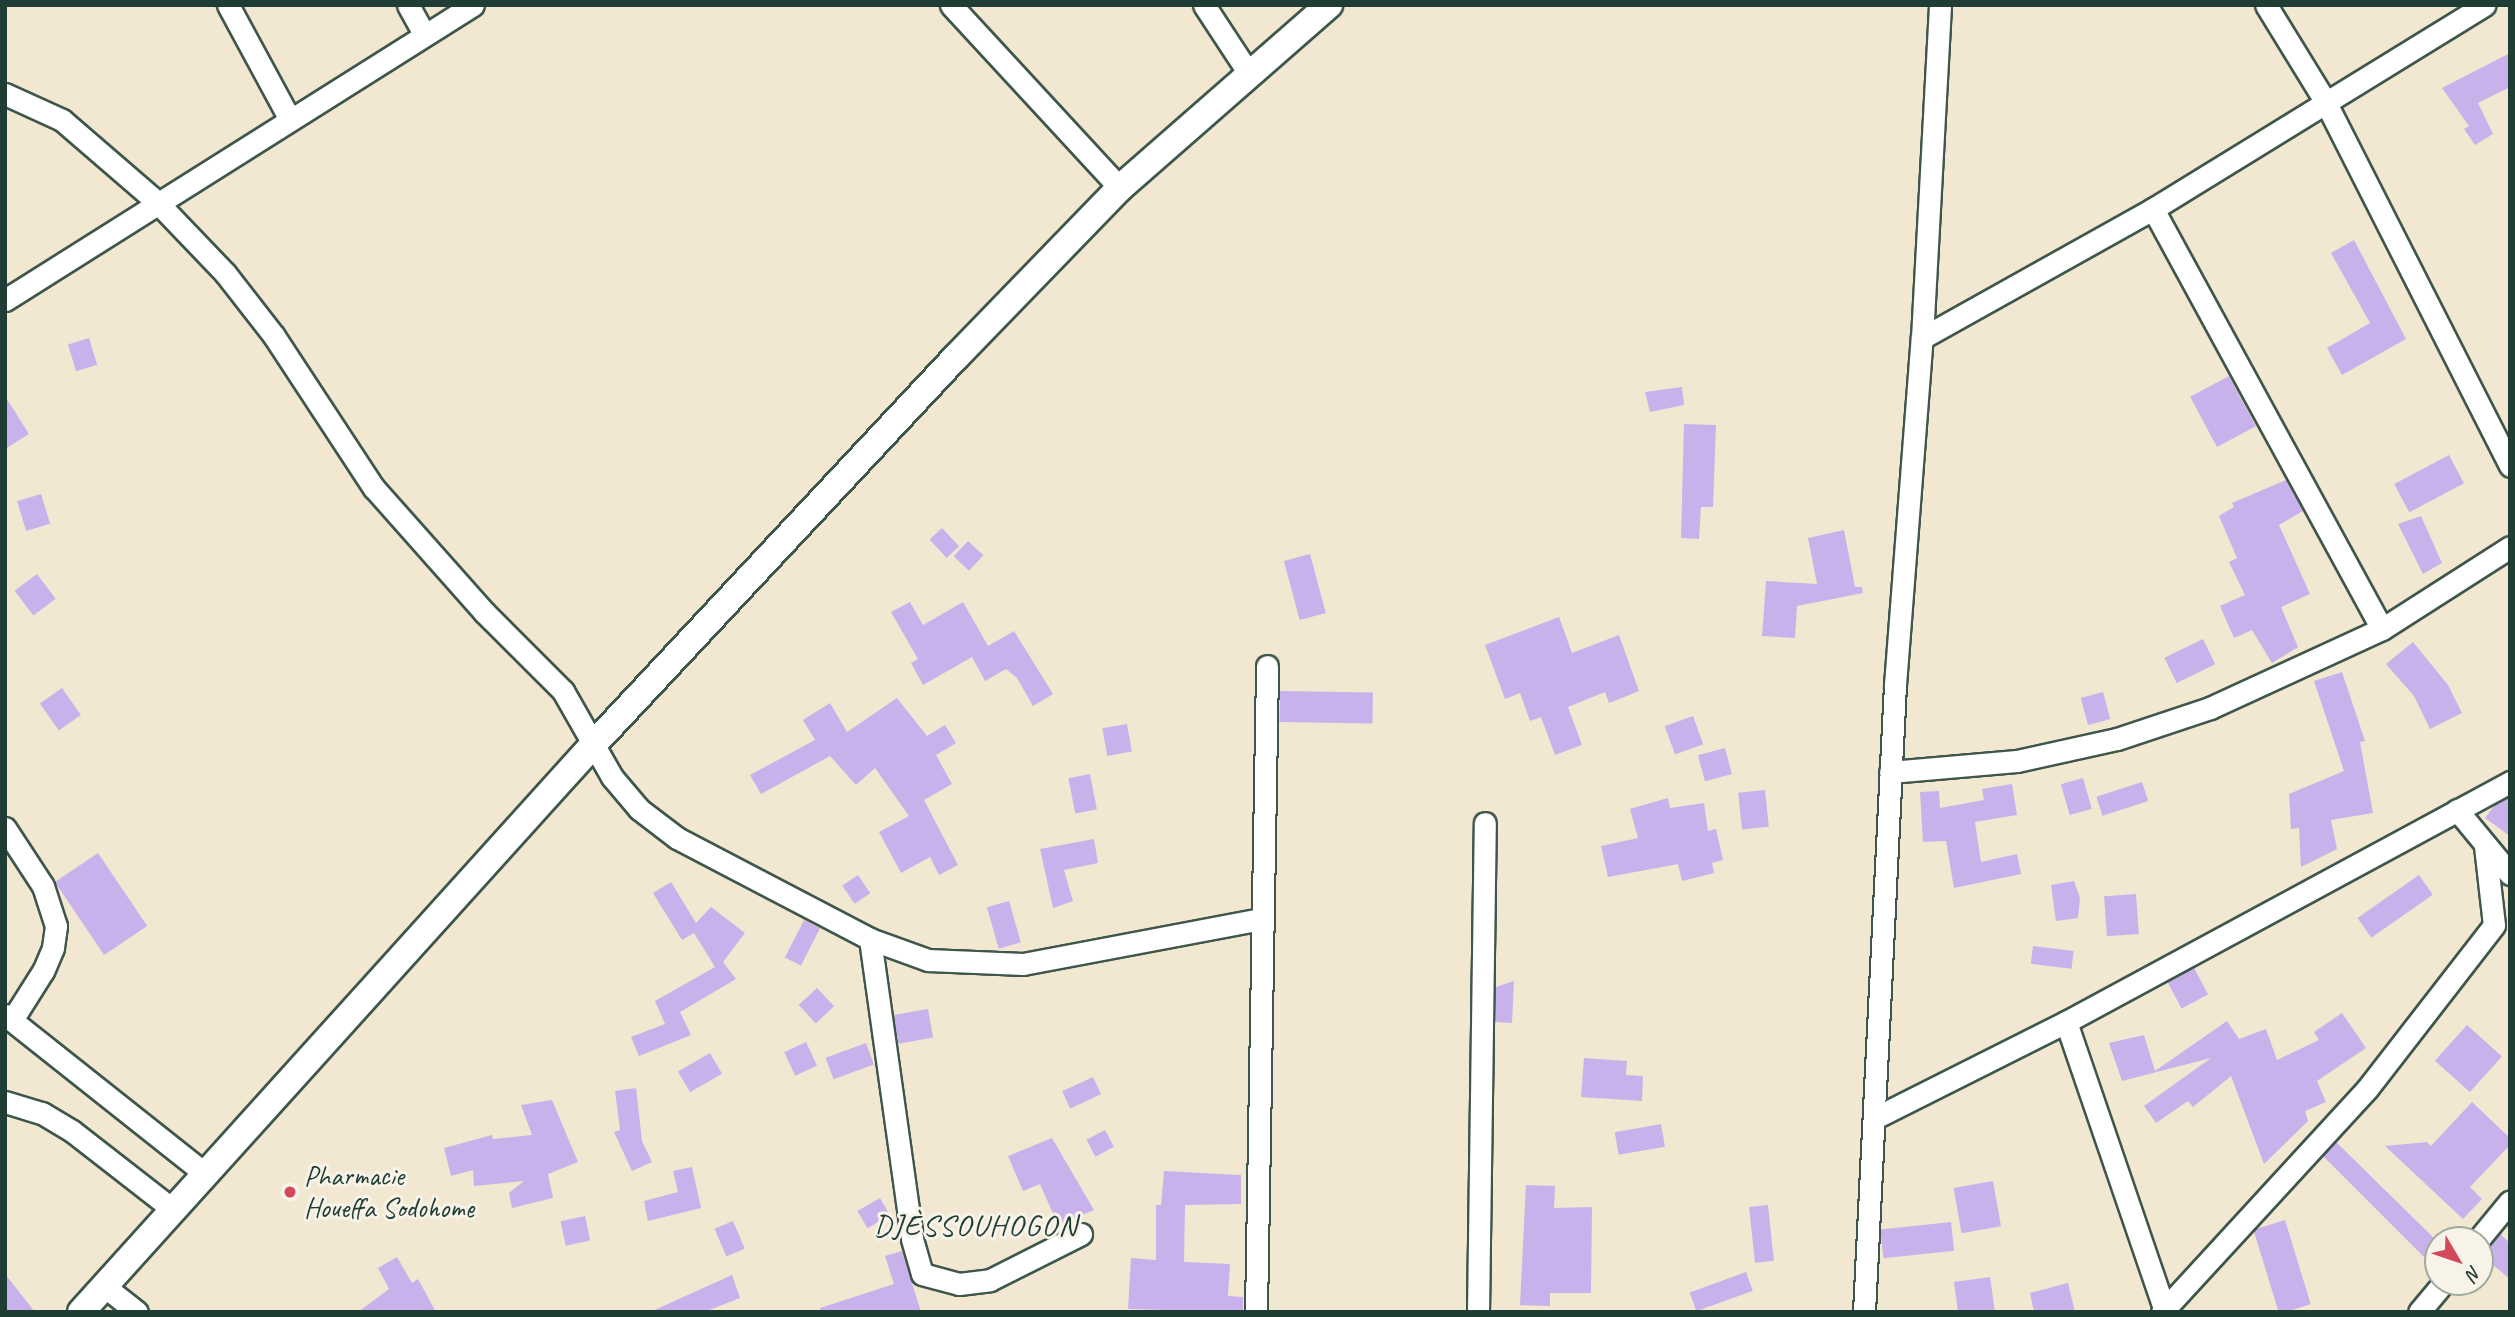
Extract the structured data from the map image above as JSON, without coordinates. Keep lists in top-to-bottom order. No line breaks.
{"districts":["DJÈSSOUHOGON"],"places":["Pharmacie Houeffa Sodohome"],"north":"bottom right"}
